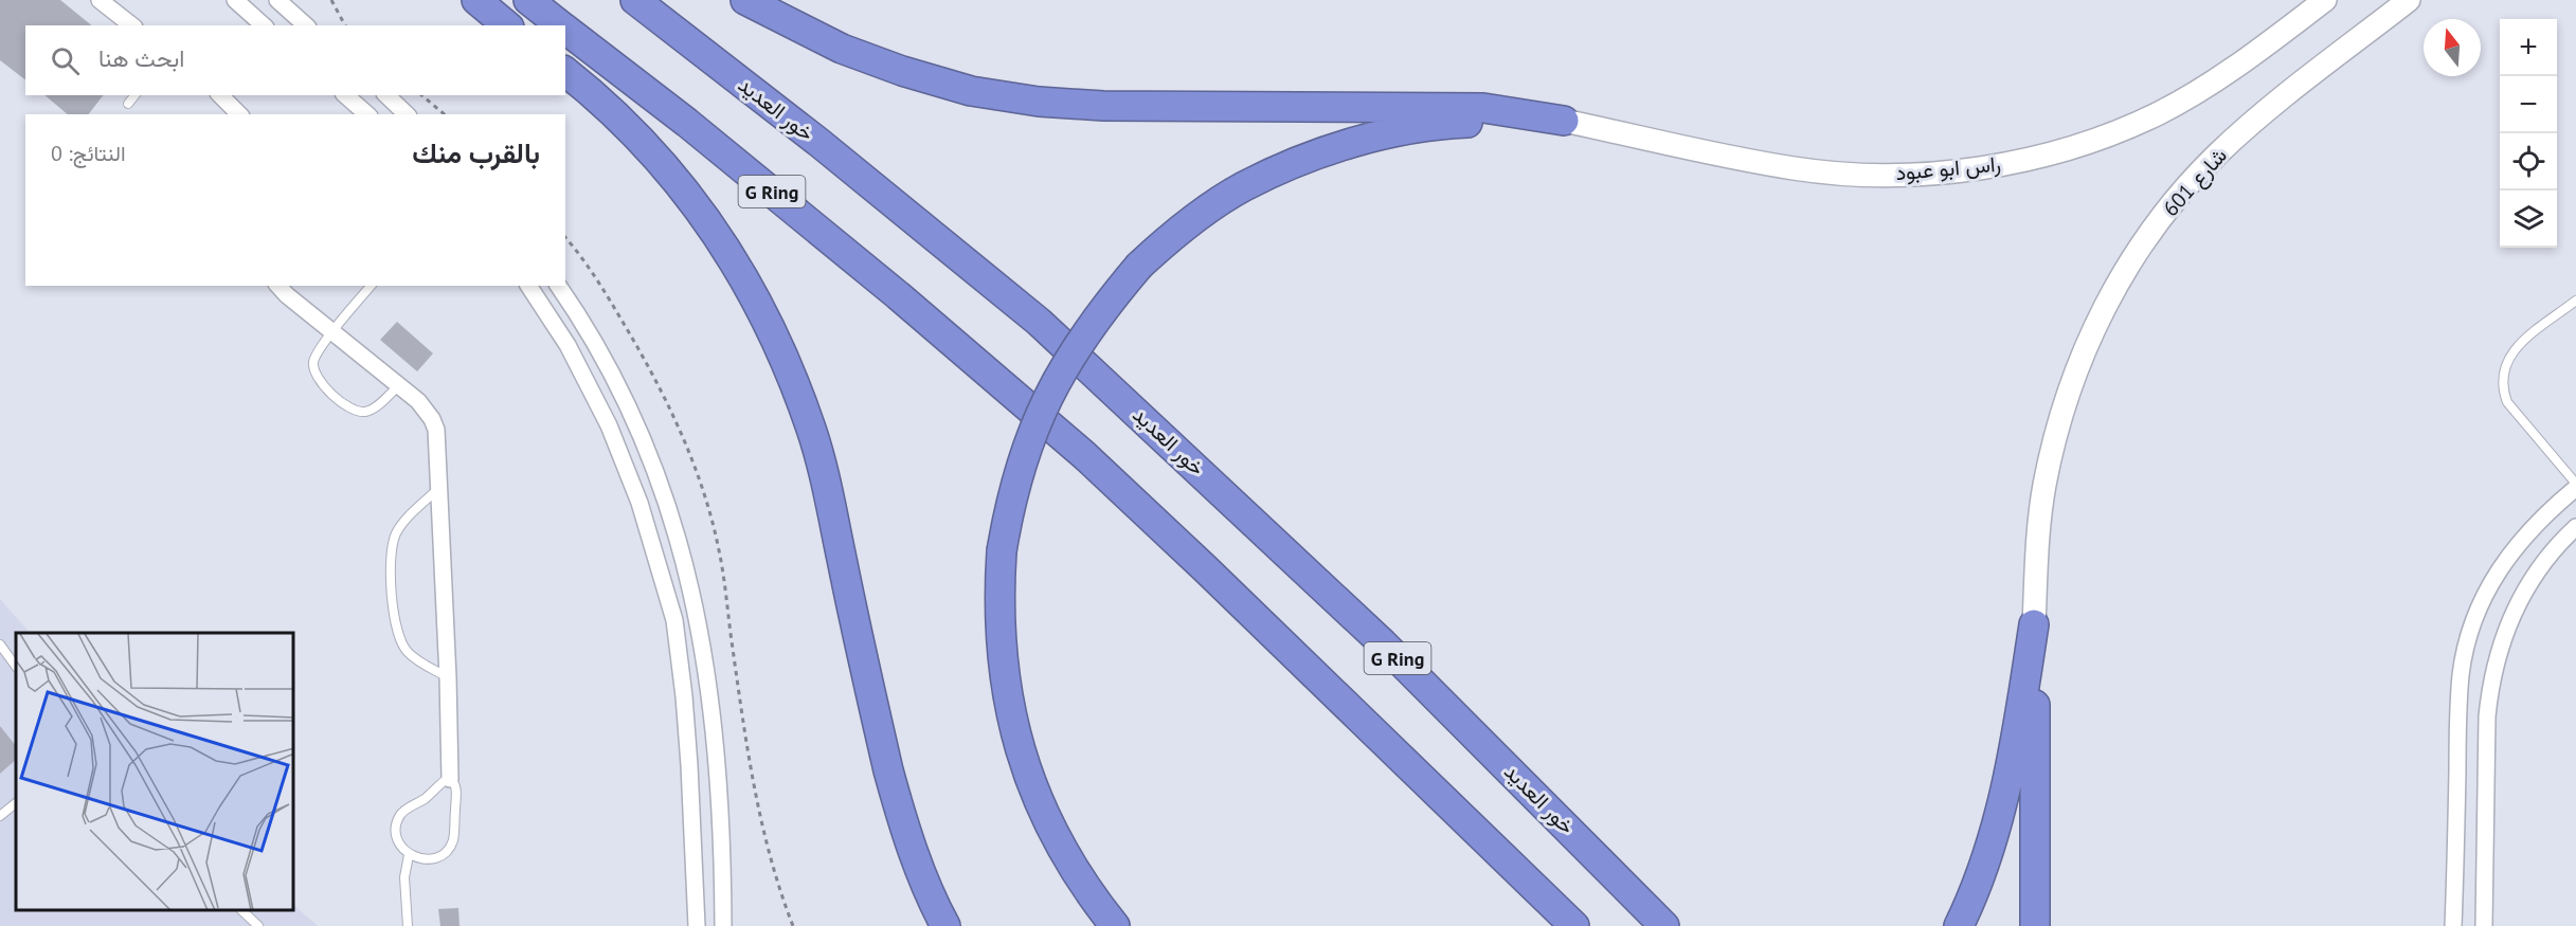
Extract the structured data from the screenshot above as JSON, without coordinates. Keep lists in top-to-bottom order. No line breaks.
{"streets":{"highway":["خور العديد","G Ring"],"main road":["راس ابو عبود","شارع 601"]},"north":"top","page":{"map_buttons":["+","−"],"search":"ابحث هنا","heading":["بالقرب منك","النتائج: 0"]}}
